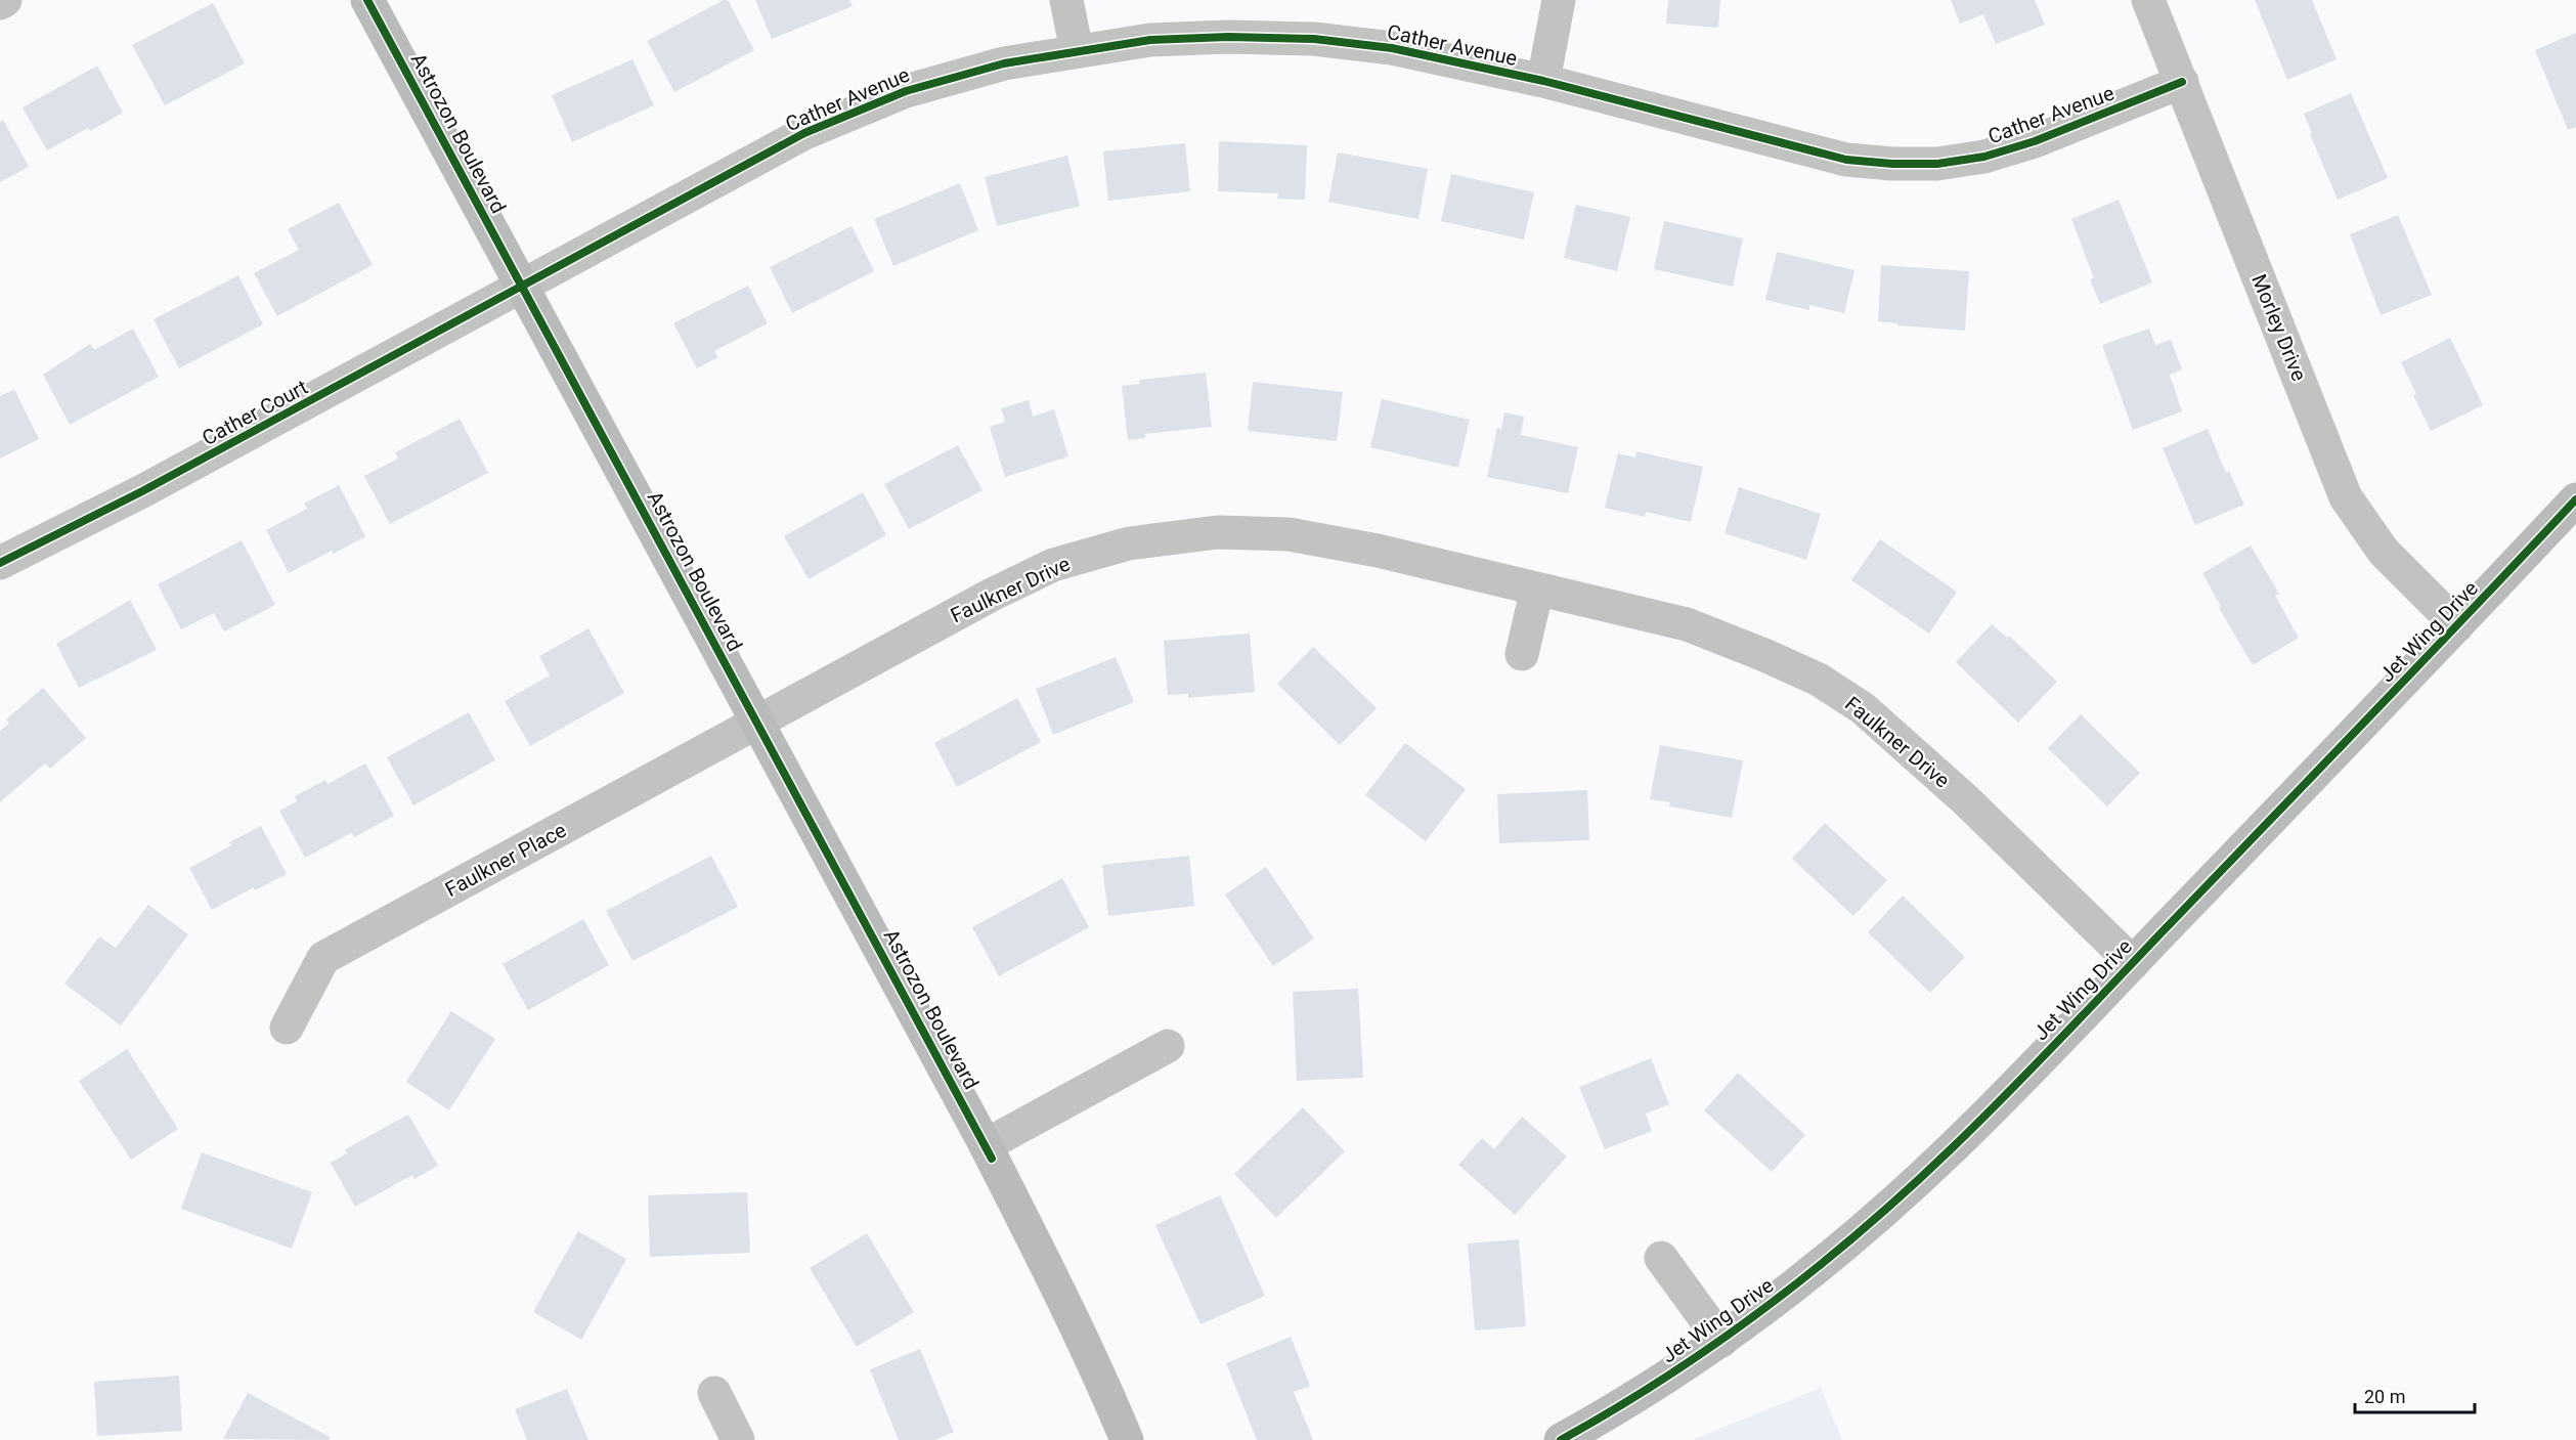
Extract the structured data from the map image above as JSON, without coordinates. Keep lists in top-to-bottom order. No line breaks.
{"streets":{"main road":["Astrozon Boulevard","Jet Wing Drive"],"street":["Cather Avenue","Morley Drive","Cather Court","Faulkner Drive","Faulkner Place"]},"crossings":[["Cather Avenue","Astrozon Boulevard"],["Cather Avenue","Morley Drive"],["Cather Avenue","Cather Court"],["Astrozon Boulevard","Cather Court"],["Astrozon Boulevard","Faulkner Drive"],["Astrozon Boulevard","Faulkner Place"],["Morley Drive","Jet Wing Drive"],["Faulkner Drive","Jet Wing Drive"],["Faulkner Drive","Faulkner Place"]],"scale_bar":"20 m"}
